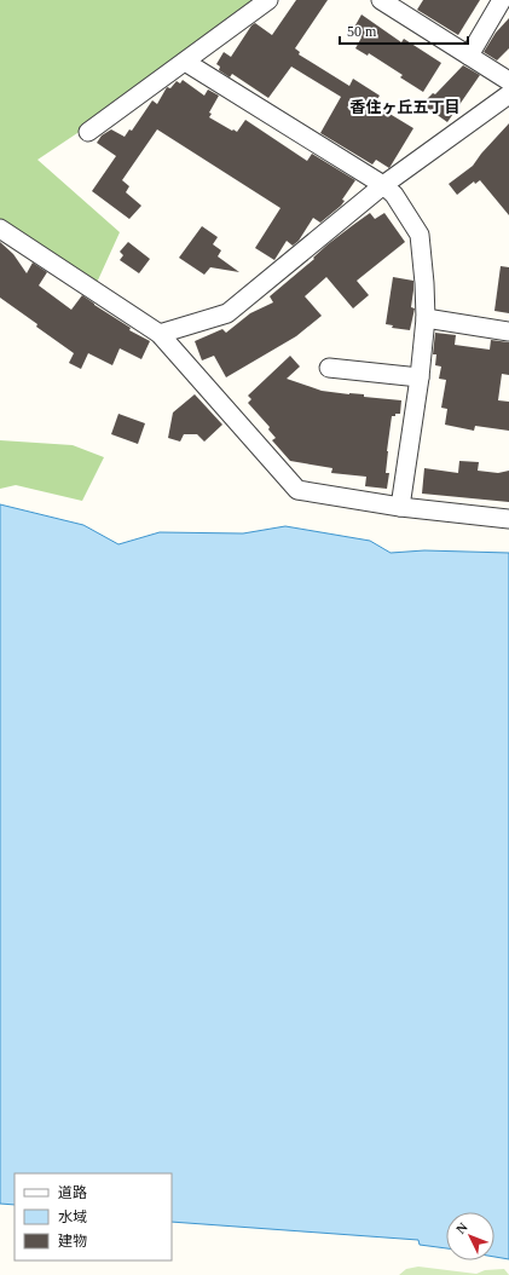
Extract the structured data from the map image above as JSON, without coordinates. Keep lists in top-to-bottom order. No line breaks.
{"districts":["香住ヶ丘五丁目"],"legend":["道路","水域","建物"],"scale_bar":"50 m","north":"top left"}
